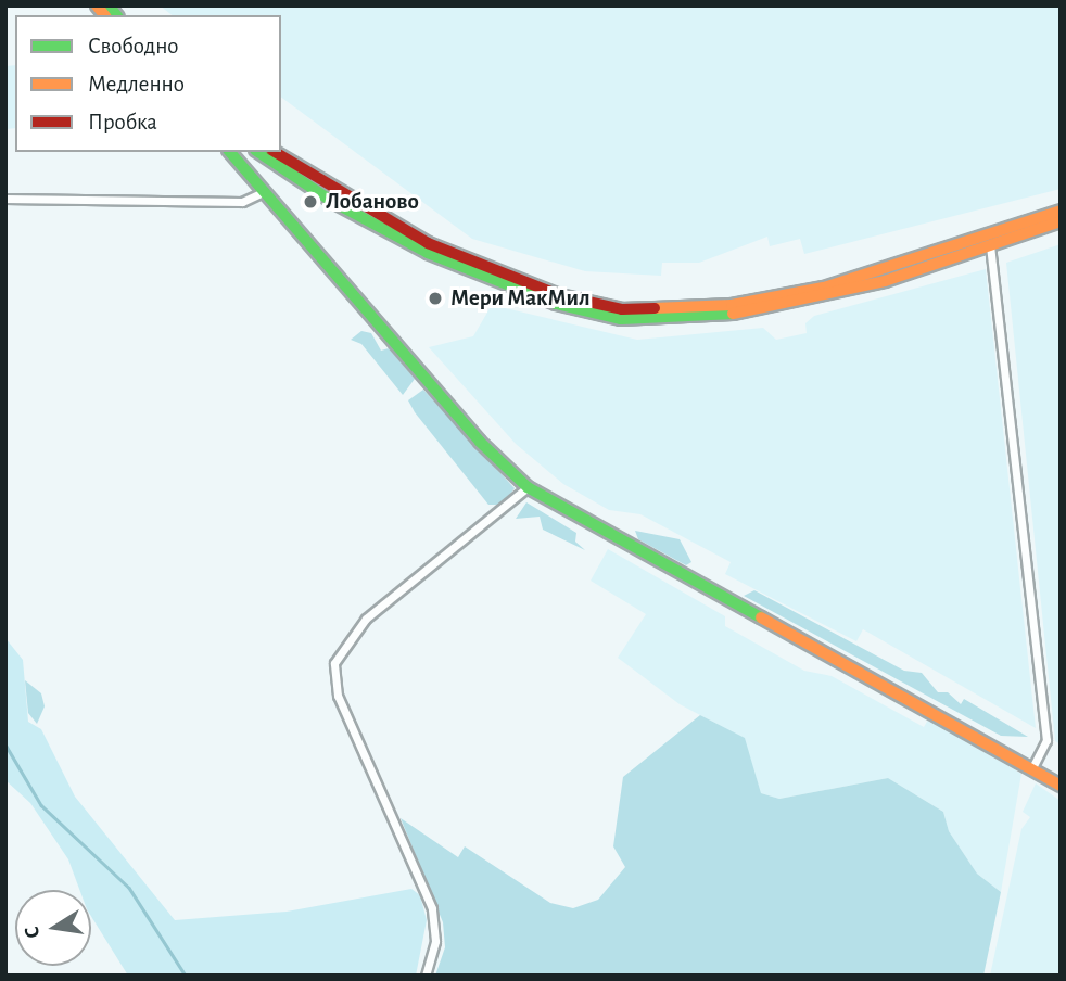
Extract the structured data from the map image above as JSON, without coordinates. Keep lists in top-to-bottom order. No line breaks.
{"places":["Лобаново","Мери МакМил"],"legend":["Свободно","Медленно","Пробка"],"north":"left"}
